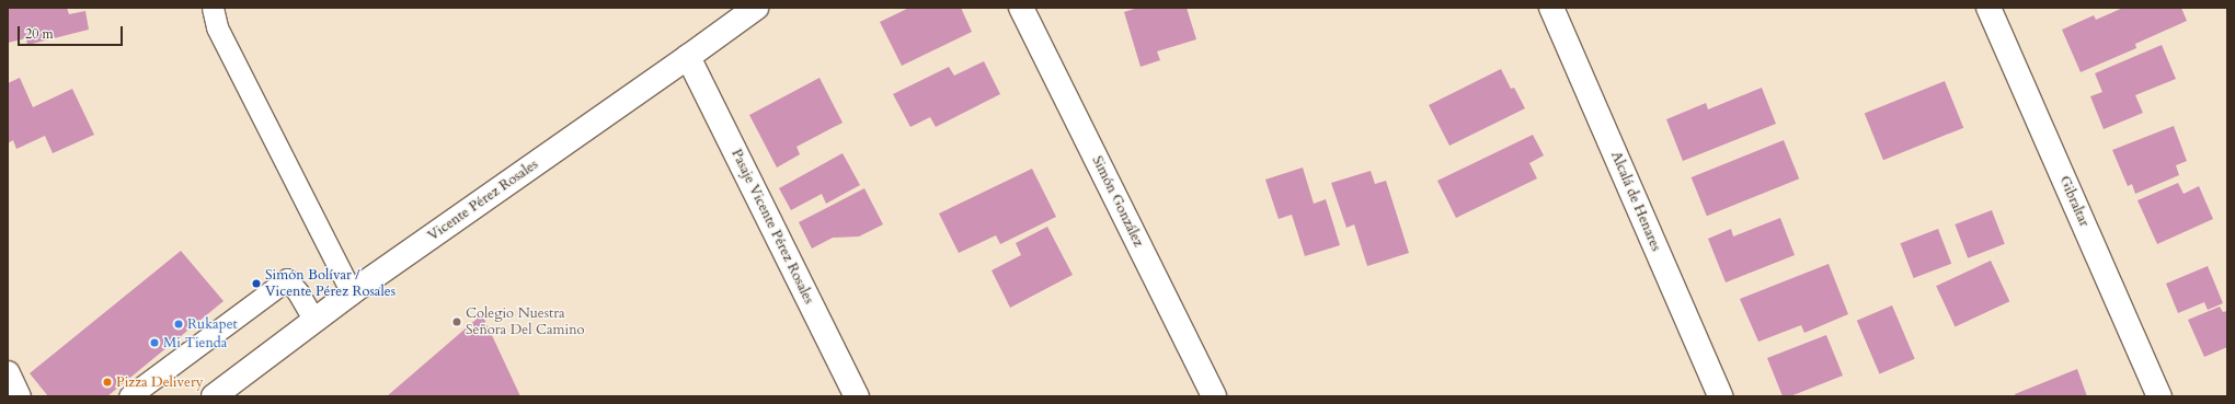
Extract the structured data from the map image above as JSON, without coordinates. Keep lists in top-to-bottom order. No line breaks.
{"streets":{"street":["Vicente Pérez Rosales","Simón González","Alcalá de Henares","Gibraltar","Pasaje Vicente Pérez Rosales"]},"crossings":[["Vicente Pérez Rosales","Pasaje Vicente Pérez Rosales"]],"places":["Simón Bolívar / Vicente Pérez Rosales","Colegio Nuestra Señora Del Camino","Rukapet","Mi Tienda","Pizza Delivery"],"scale_bar":"20 m"}
